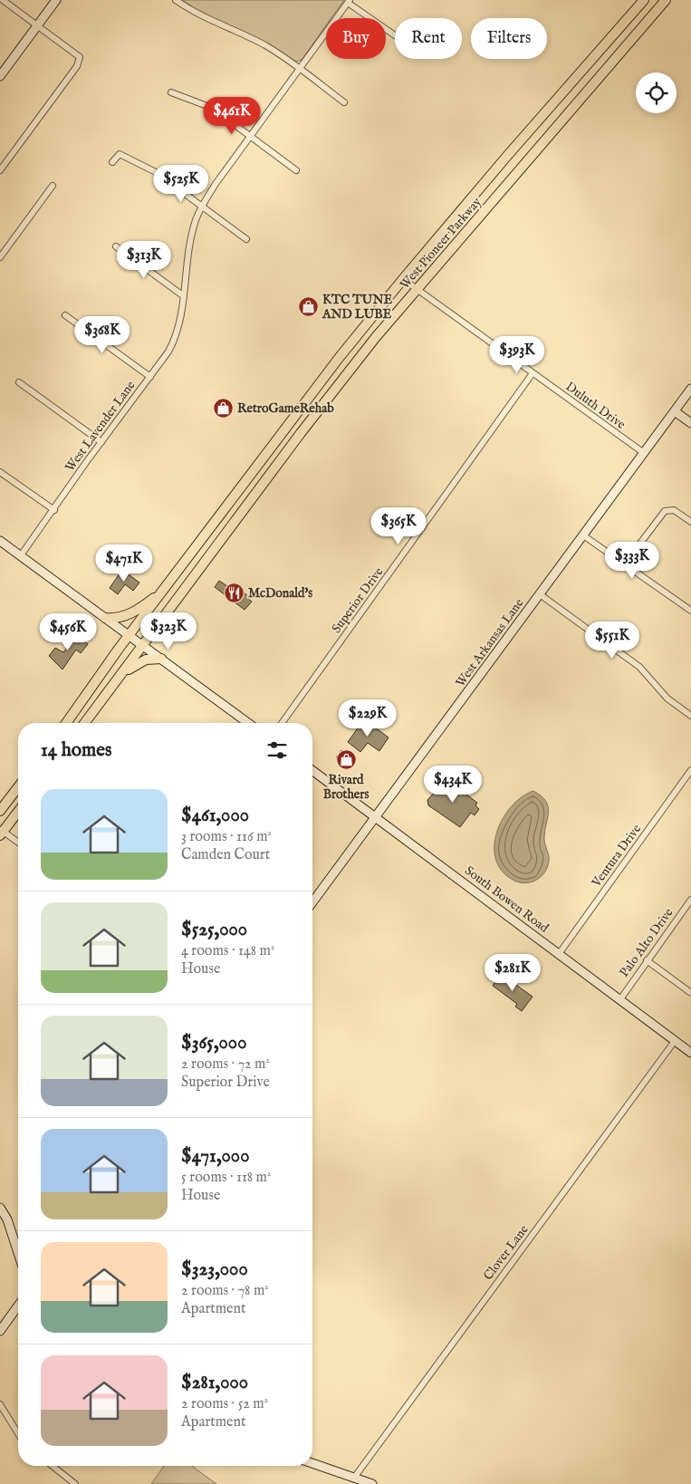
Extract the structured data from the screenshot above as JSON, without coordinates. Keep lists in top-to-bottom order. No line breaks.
{"streets":{"main road":["West Pioneer Parkway","West Arkansas Lane","South Bowen Road"],"street":["Duluth Drive","West Lavender Lane","Superior Drive","Ventura Drive","Palo Alto Drive","Clover Lane"]},"crossings":[["West Pioneer Parkway","Duluth Drive"],["Duluth Drive","Superior Drive"],["Duluth Drive","West Arkansas Lane"],["West Arkansas Lane","South Bowen Road"],["Ventura Drive","South Bowen Road"],["South Bowen Road","Palo Alto Drive"],["South Bowen Road","Clover Lane"]],"places":{"shop":["KTC TUNE AND LUBE","RetroGameRehab","Rivard Brothers"],"restaurant":["McDonald's"]},"page":{"chip":["Buy","Rent","Filters"],"price":["$461K","$525K","$313K","$368K","$393K","$365K","$333K","$471K","$323K","$456K","$551K","$229K","$434K","$281K"],"heading":"14 homes","list":[{"name":"$461,000","note":"3 rooms · 116 m² · Camden Court"},{"name":"$525,000","note":"4 rooms · 148 m² · House"},{"name":"$365,000","note":"2 rooms · 72 m² · Superior Drive"},{"name":"$471,000","note":"5 rooms · 118 m² · House"},{"name":"$323,000","note":"2 rooms · 78 m² · Apartment"},{"name":"$281,000","note":"2 rooms · 52 m² · Apartment"}]}}
